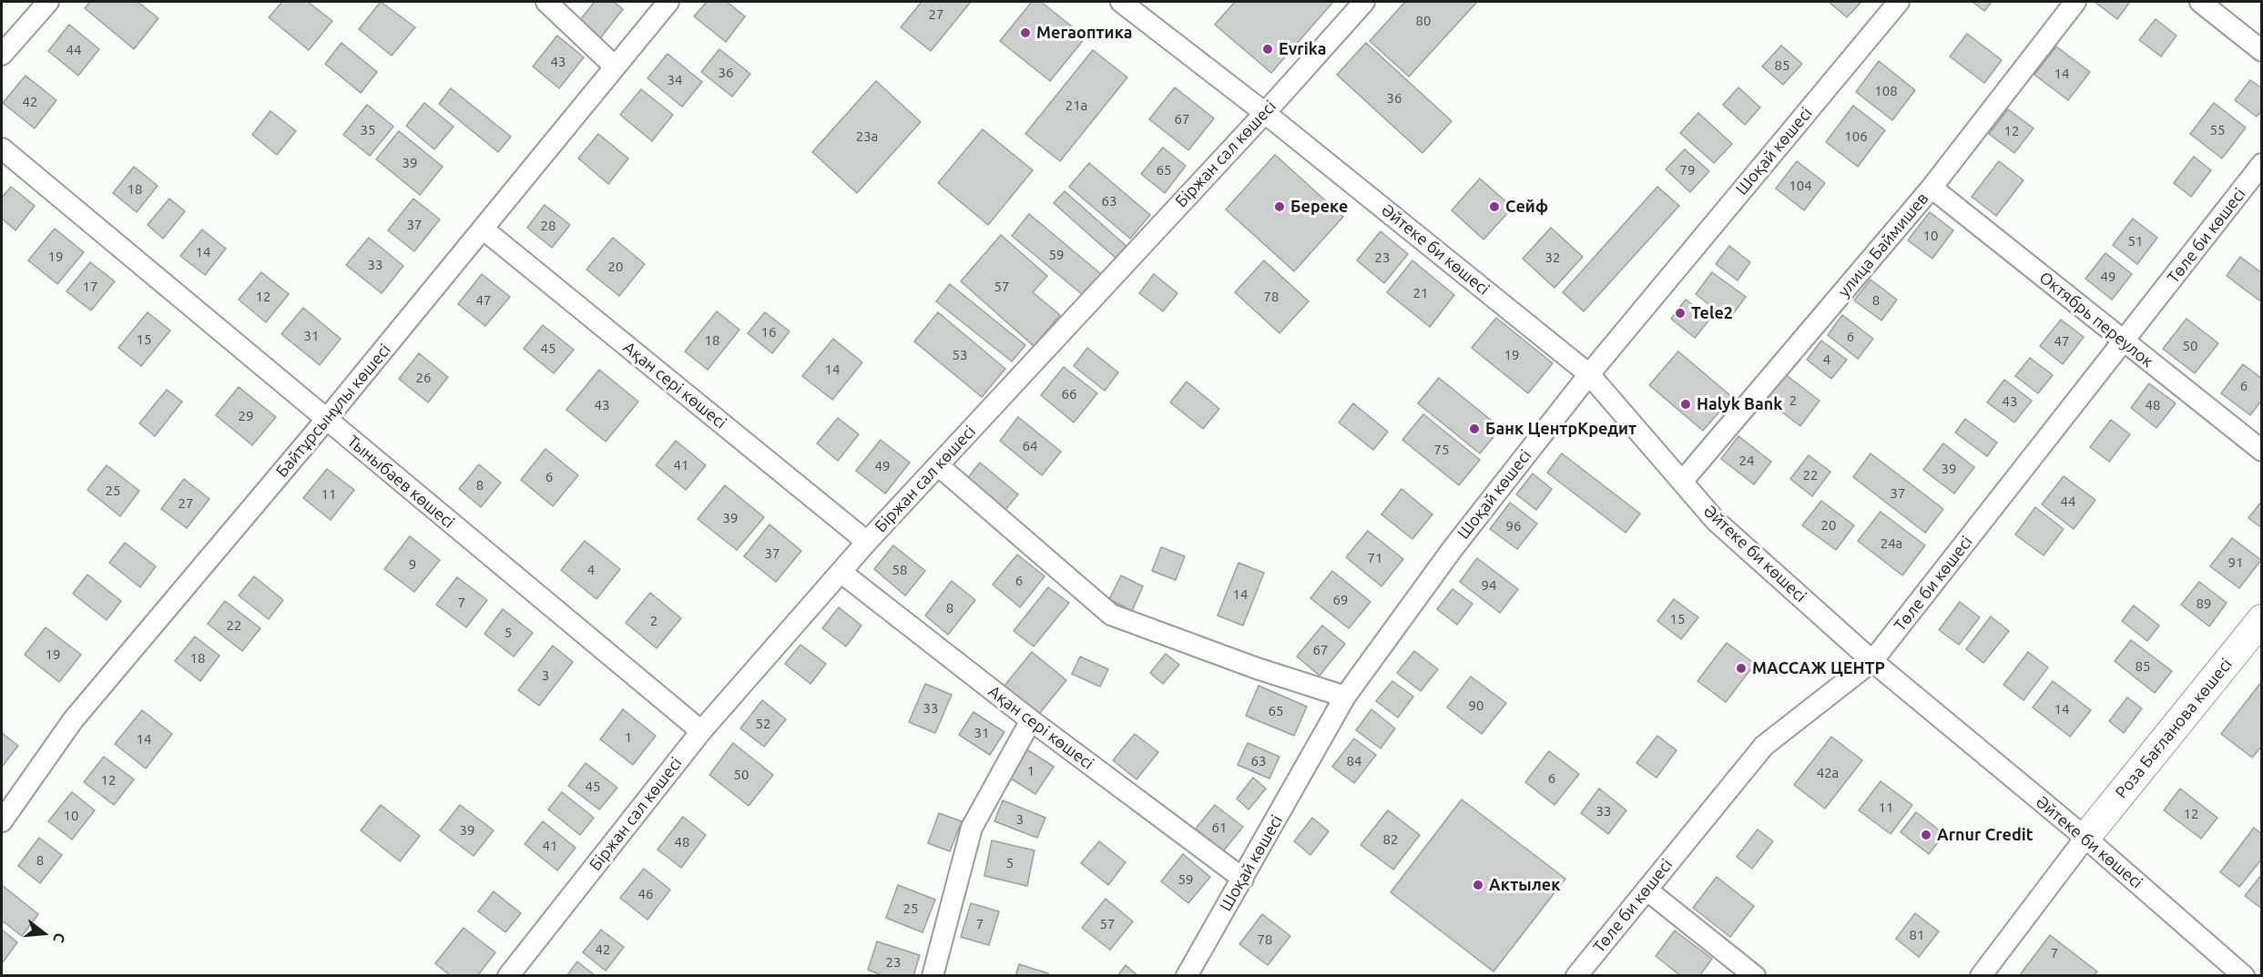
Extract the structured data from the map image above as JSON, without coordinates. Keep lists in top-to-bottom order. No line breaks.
{"streets":{"street":["Шоқай көшесі","Біржан сал көшесі","Төле би көшесі","улица Баймишев","Әйтеке би көшесі","Октябрь переулок","Ақан сері көшесі","Байтұрсынұлы көшесі","Тыныбаев көшесі","Роза Бағланова көшесі"]},"crossings":[["Шоқай көшесі","Әйтеке би көшесі"],["Шоқай көшесі","Ақан сері көшесі"],["Біржан сал көшесі","Әйтеке би көшесі"],["Біржан сал көшесі","Ақан сері көшесі"],["Біржан сал көшесі","Тыныбаев көшесі"],["Төле би көшесі","Әйтеке би көшесі"],["Төле би көшесі","Октябрь переулок"],["улица Баймишев","Әйтеке би көшесі"],["улица Баймишев","Октябрь переулок"],["Әйтеке би көшесі","Роза Бағланова көшесі"],["Ақан сері көшесі","Байтұрсынұлы көшесі"],["Байтұрсынұлы көшесі","Тыныбаев көшесі"]],"places":["Мегаоптика","Evrika","Береке","Сейф","Tele2","Halyk Bank","Банк ЦентрКредит","МАССАЖ ЦЕНТР","Arnur Credit","Актылек"],"house_numbers":["27","80","44","43","85","36","14","34","108","36","42","21а","67","35","55","12","23а","106","39","65","79","104","18","63","37","28","10","51","14","59","19","23","32","33","20","49","17","57","21","12","78","47","8","16","31","6","15","18","47","50","45","53","19","4","14","26","6","66","2","43","43","48","29","64","75","24","41","49","39","22","6","8","25","37","11","44","27","39","20","96","24а","37","71","91","9","4","58","6","94","14","69","7","89","8","15","2","22","5","67","19","18","85","3","90","33","14","65","52","31","1","14","63","84","1","42а","50","6","12","45","11","33","12","10","3","61","39","82","48","41","8","5","59","46","25","7","57","81","78","42","7","23"],"north":"right"}
